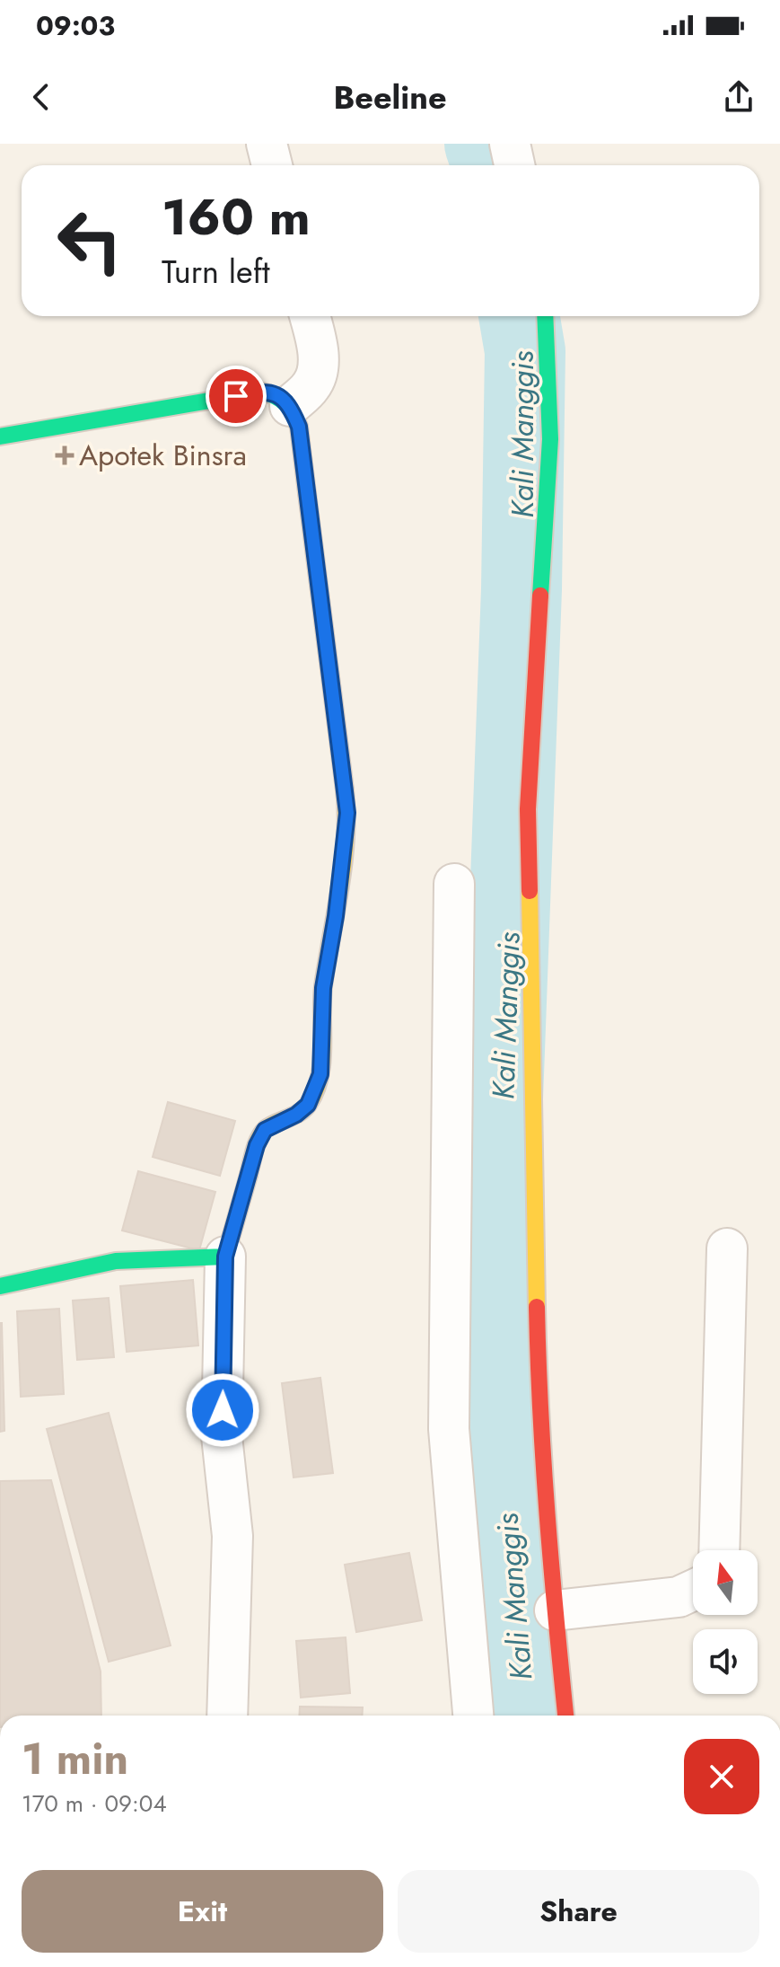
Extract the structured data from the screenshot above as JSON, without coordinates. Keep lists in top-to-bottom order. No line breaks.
{"water":["Kali Manggis"],"places":{"health":["Apotek Binsra"]},"north":"top","page":{"status":"09:03","header":"Beeline","turn":["160 m","Turn left"],"heading":["1 min","170 m · 09:04"],"buttons":["Exit","Share"]}}
